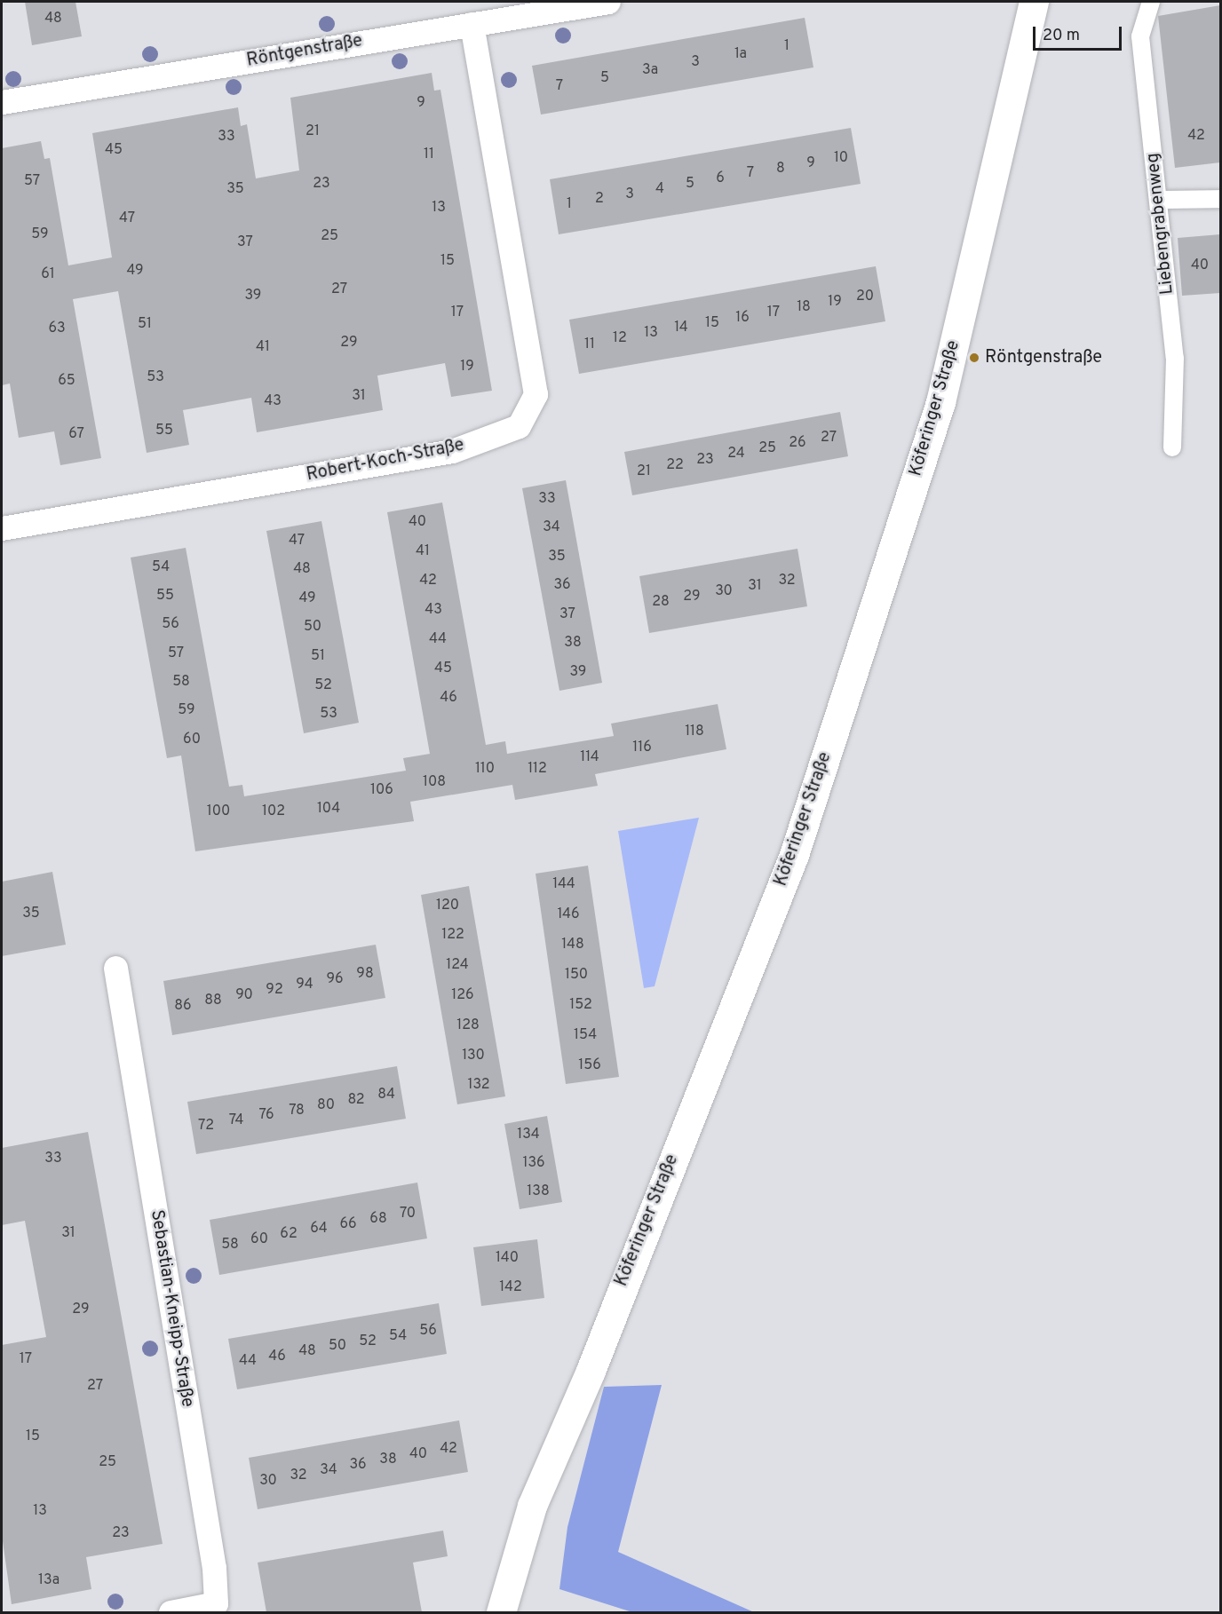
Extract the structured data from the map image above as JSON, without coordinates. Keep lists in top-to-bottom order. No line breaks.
{"streets":{"street":["Röntgenstraße","Liebengrabenweg","Köferinger Straße","Robert-Koch-Straße","Sebastian-Kneipp-Straße"]},"crossings":[["Röntgenstraße","Robert-Koch-Straße"]],"places":["Röntgenstraße"],"house_numbers":["48","1","1a","3","3a","5","7","9","21","42","33","45","11","10","9","8","7","6","57","23","5","35","4","3","2","1","13","47","59","25","37","15","40","49","61","27","39","20","19","18","17","17","16","15","51","14","63","13","12","29","11","41","19","53","65","31","43","55","67","27","26","25","24","23","22","21","33","40","34","47","41","35","54","48","42","32","36","31","30","55","29","49","28","43","37","56","50","44","38","57","51","45","39","58","52","46","59","53","118","60","116","114","110","112","108","106","104","100","102","144","120","35","146","122","148","124","98","150","96","94","92","90","126","88","152","86","128","154","130","156","132","84","82","80","78","76","74","72","134","33","136","138","70","68","66","64","31","62","60","58","140","142","29","56","54","52","50","48","46","17","44","27","15","42","40","38","25","36","34","32","30","13","23","13a"],"scale_bar":"20 m"}
